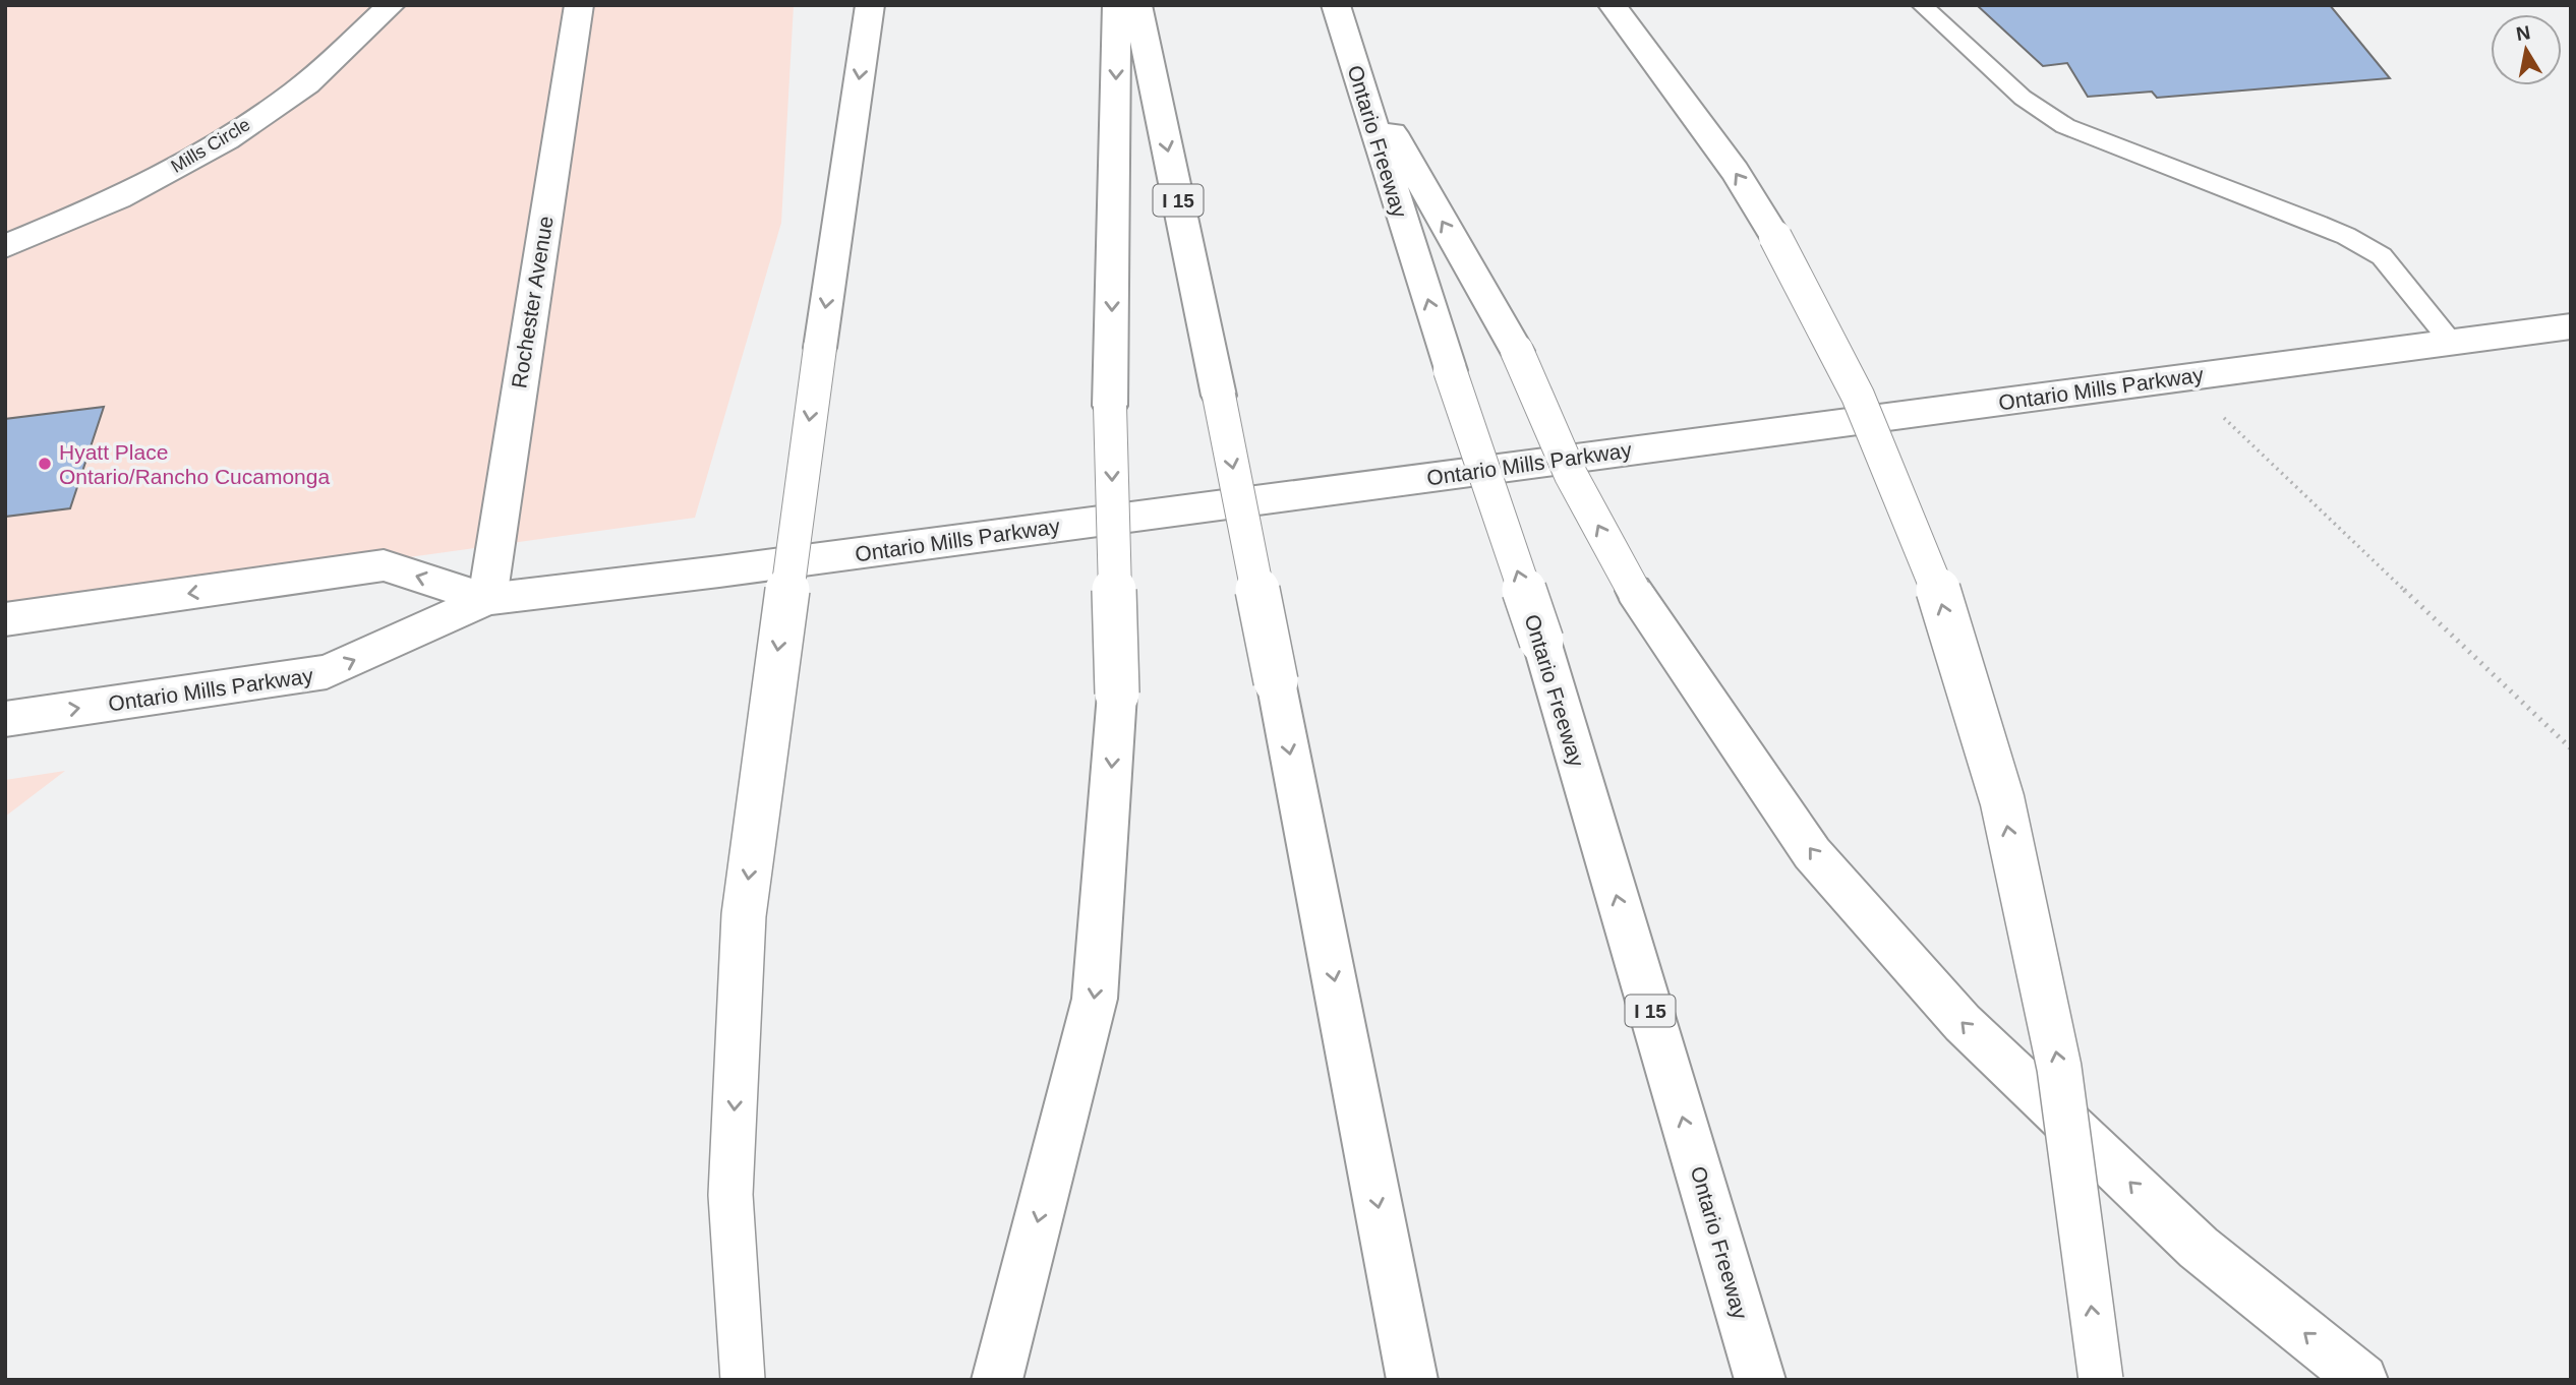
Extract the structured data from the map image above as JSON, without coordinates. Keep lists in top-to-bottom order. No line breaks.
{"streets":{"main road":["Ontario Freeway","Mills Circle","I 15","Rochester Avenue","Ontario Mills Parkway"]},"crossings":[["Rochester Avenue","Ontario Mills Parkway"]],"places":["Hyatt Place Ontario/Rancho Cucamonga"],"north":"top"}
